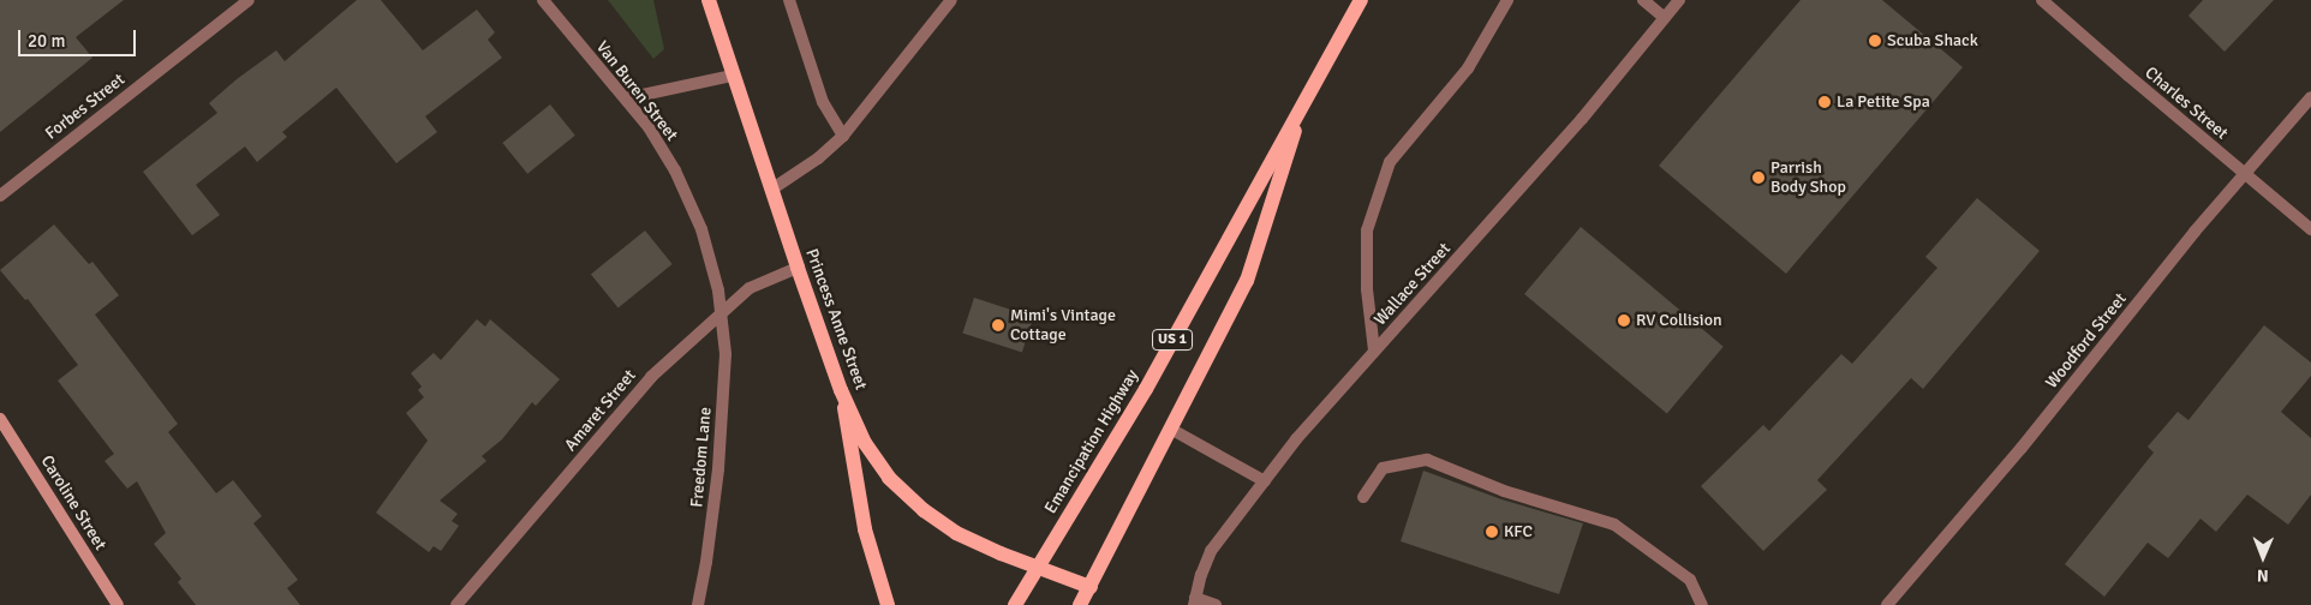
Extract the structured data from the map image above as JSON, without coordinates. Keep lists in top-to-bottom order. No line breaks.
{"streets":{"main road":["Princess Anne Street","US 1","Emancipation Highway"],"street":["Van Buren Street","Charles Street","Forbes Street","Wallace Street","Woodford Street","Amaret Street","Freedom Lane","Caroline Street"]},"crossings":[["Van Buren Street","Amaret Street"],["Van Buren Street","Freedom Lane"],["Charles Street","Woodford Street"],["Princess Anne Street","Amaret Street"],["Princess Anne Street","Emancipation Highway"],["Amaret Street","Freedom Lane"]],"places":["Scuba Shack","La Petite Spa","Parrish Body Shop","RV Collision","Mimi's Vintage Cottage","KFC"],"scale_bar":"20 m","north":"bottom"}
